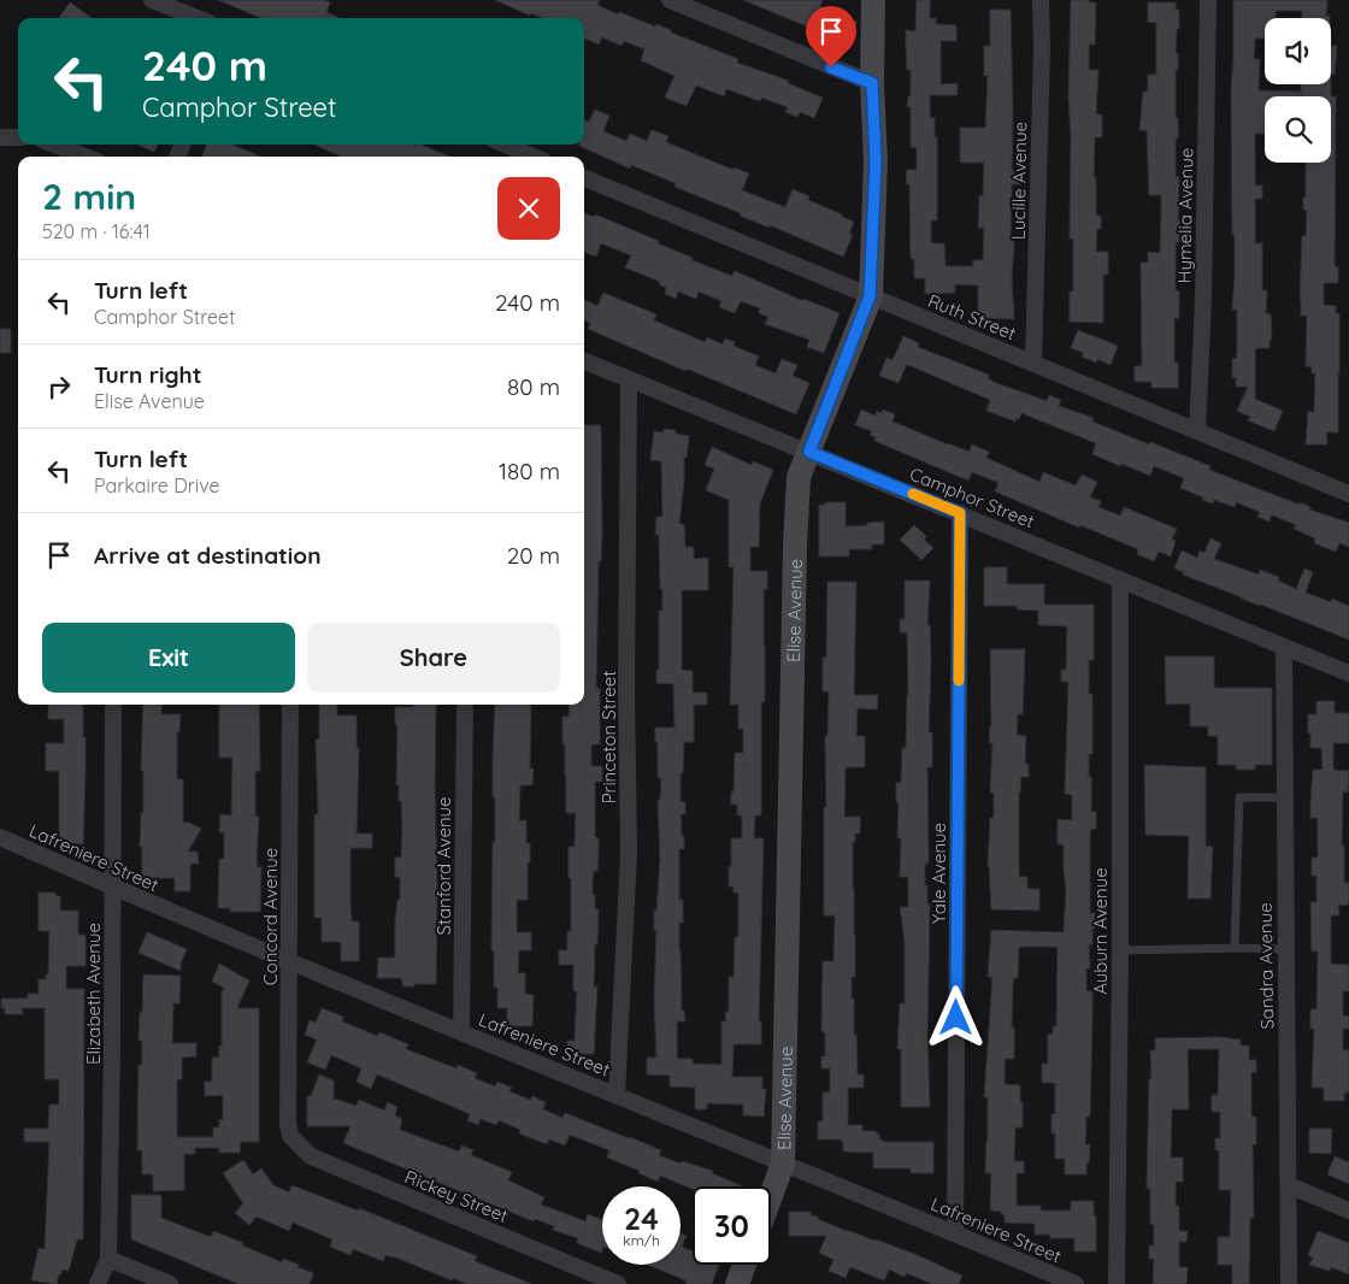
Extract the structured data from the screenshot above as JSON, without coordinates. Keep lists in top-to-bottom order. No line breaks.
{"streets":{"street":["Lucille Avenue","Hymelia Avenue","Ruth Street","Camphor Street","Elise Avenue","Princeton Street","Lafreniere Street","Stanford Avenue","Yale Avenue","Concord Avenue","Auburn Avenue","Sandra Avenue","Elizabeth Avenue","Rickey Street"]},"crossings":[["Lucille Avenue","Ruth Street"],["Hymelia Avenue","Ruth Street"],["Ruth Street","Elise Avenue"],["Camphor Street","Elise Avenue"],["Camphor Street","Princeton Street"],["Camphor Street","Yale Avenue"],["Camphor Street","Auburn Avenue"],["Camphor Street","Sandra Avenue"],["Elise Avenue","Lafreniere Street"],["Princeton Street","Lafreniere Street"],["Lafreniere Street","Stanford Avenue"],["Lafreniere Street","Yale Avenue"],["Lafreniere Street","Concord Avenue"],["Lafreniere Street","Elizabeth Avenue"],["Concord Avenue","Rickey Street"]],"page":{"turn":["240 m","Camphor Street"],"heading":["2 min","520 m · 16:41"],"list":[{"name":"Turn left","note":"Camphor Street","value":"240 m"},{"name":"Turn right","note":"Elise Avenue","value":"80 m"},{"name":"Turn left","note":"Parkaire Drive","value":"180 m"},{"name":"Arrive at destination","value":"20 m"}],"buttons":["Exit","Share"],"speed":"24 km/h","limit":"30"}}
